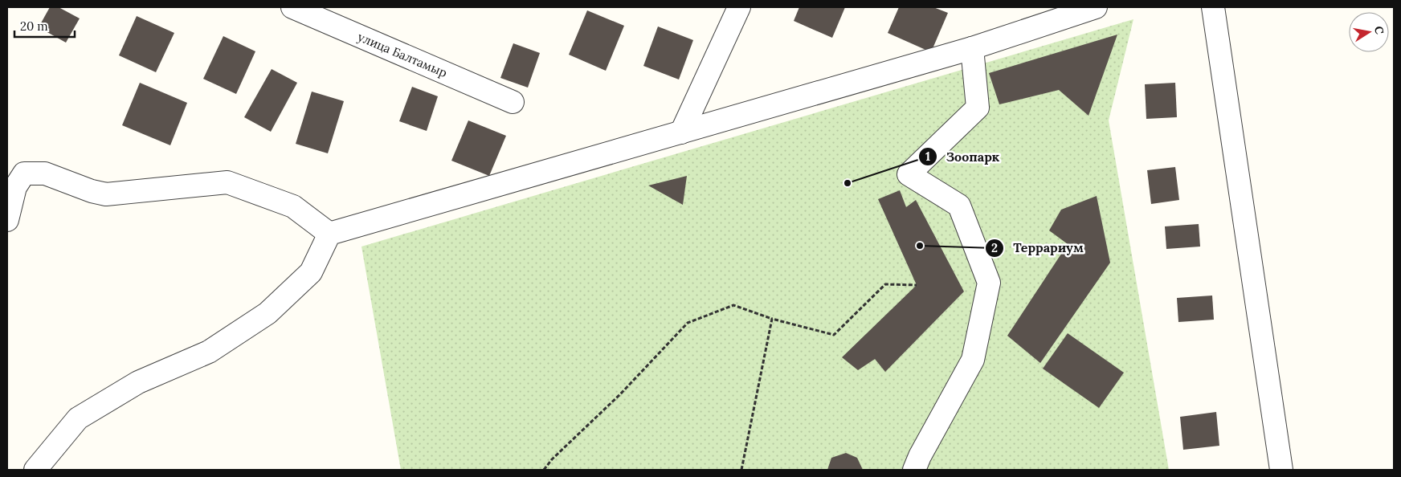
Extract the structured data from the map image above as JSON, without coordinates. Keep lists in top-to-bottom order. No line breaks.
{"streets":{"street":["улица Балтамыр"]},"places":["Зоопарк","Террариум"],"scale_bar":"20 m","north":"right"}
